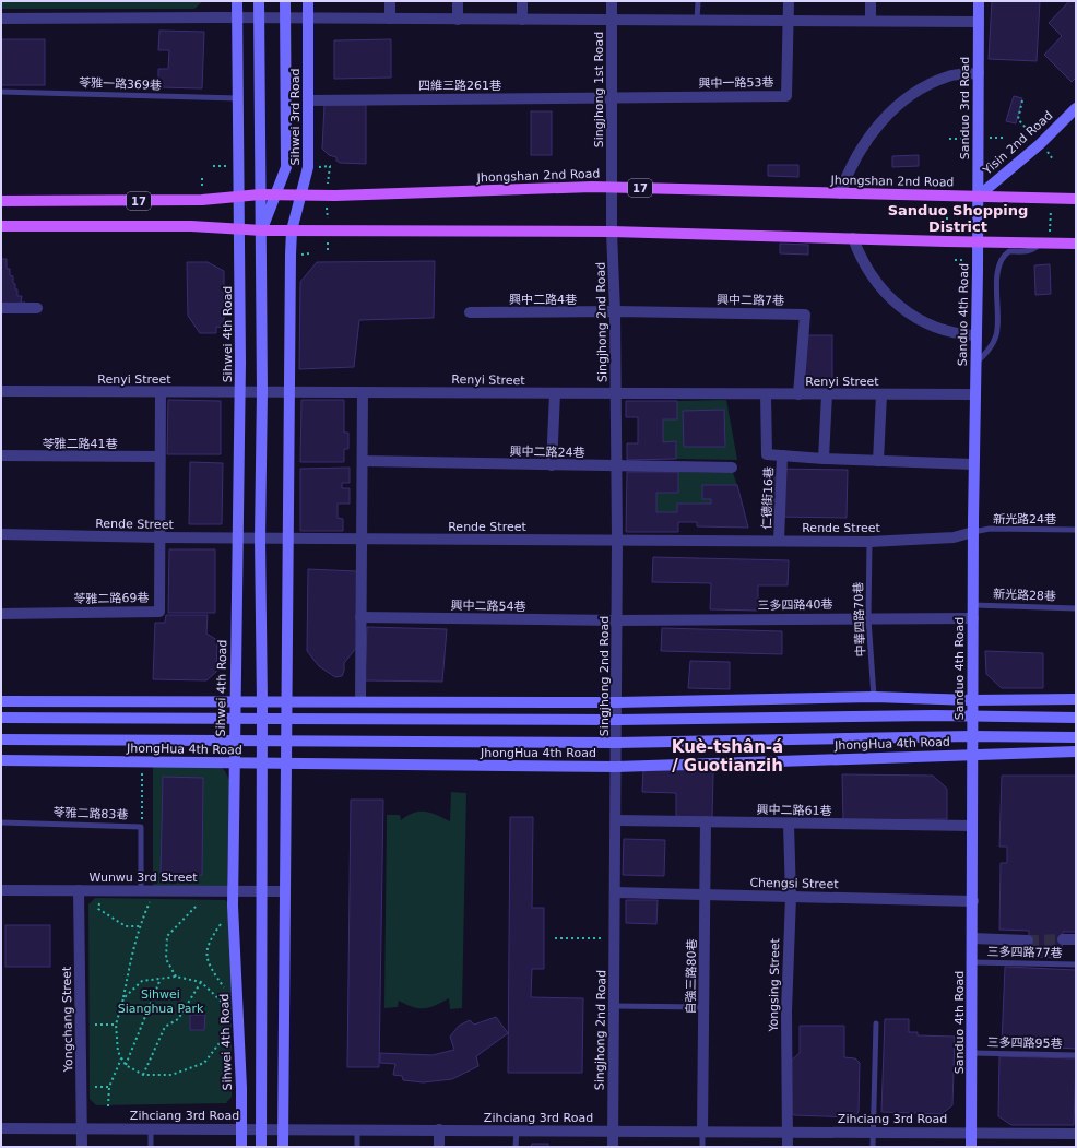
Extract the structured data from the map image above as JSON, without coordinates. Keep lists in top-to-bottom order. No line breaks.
{"streets":{"main road":["Jhongshan 2nd Road","17"],"street":["興中一路53巷","四維三路261巷","Singjhong 1st Road","Sanduo 3rd Road","Sihwei 3rd Road","Yisin 2nd Road","興中二路4巷","興中二路7巷","Sanduo 4th Road","Singjhong 2nd Road","Sihwei 4th Road","Renyi Street","苓雅二路41巷","興中二路24巷","仁德街16巷","Rende Street","苓雅二路69巷","三多四路40巷","興中二路54巷","JhongHua 4th Road","興中二路61巷","Wunwu 3rd Street","Chengsi Street","自強三路80巷","Yongsing Street","Yongchang Street","Zihciang 3rd Road"],"lane":["苓雅一路369巷","新光路24巷","新光路28巷","中華四路70巷","苓雅二路83巷","三多四路77巷","三多四路95巷"]},"crossings":[["興中一路53巷","四維三路261巷"],["興中一路53巷","Singjhong 1st Road"],["四維三路261巷","Singjhong 1st Road"],["四維三路261巷","Sihwei 3rd Road"],["Singjhong 1st Road","Jhongshan 2nd Road"],["Singjhong 1st Road","17"],["Singjhong 1st Road","Singjhong 2nd Road"],["Sanduo 3rd Road","Yisin 2nd Road"],["Sanduo 3rd Road","Jhongshan 2nd Road"],["Sanduo 3rd Road","17"],["Sanduo 3rd Road","Sanduo 4th Road"],["Sihwei 3rd Road","Jhongshan 2nd Road"],["Sihwei 3rd Road","17"],["Yisin 2nd Road","Jhongshan 2nd Road"],["17","Sanduo 4th Road"],["17","Singjhong 2nd Road"],["17","Sihwei 4th Road"],["興中二路4巷","興中二路7巷"],["興中二路4巷","Singjhong 2nd Road"],["興中二路7巷","Singjhong 2nd Road"],["興中二路7巷","Renyi Street"],["Sanduo 4th Road","Renyi Street"],["Sanduo 4th Road","新光路24巷"],["Sanduo 4th Road","Rende Street"],["Sanduo 4th Road","新光路28巷"],["Sanduo 4th Road","三多四路40巷"],["Sanduo 4th Road","JhongHua 4th Road"],["Sanduo 4th Road","興中二路61巷"],["Sanduo 4th Road","Chengsi Street"],["Sanduo 4th Road","三多四路77巷"],["Sanduo 4th Road","三多四路95巷"],["Sanduo 4th Road","Zihciang 3rd Road"],["Singjhong 2nd Road","Renyi Street"],["Singjhong 2nd Road","興中二路24巷"],["Singjhong 2nd Road","Rende Street"],["Singjhong 2nd Road","三多四路40巷"],["Singjhong 2nd Road","興中二路54巷"],["Singjhong 2nd Road","JhongHua 4th Road"],["Singjhong 2nd Road","興中二路61巷"],["Singjhong 2nd Road","Chengsi Street"],["Singjhong 2nd Road","Zihciang 3rd Road"],["Sihwei 4th Road","Renyi Street"],["Sihwei 4th Road","Rende Street"],["Sihwei 4th Road","JhongHua 4th Road"],["Sihwei 4th Road","Wunwu 3rd Street"],["Sihwei 4th Road","Zihciang 3rd Road"],["Renyi Street","苓雅二路69巷"],["苓雅二路41巷","苓雅二路69巷"],["仁德街16巷","Rende Street"],["新光路24巷","Rende Street"],["Rende Street","苓雅二路69巷"],["Rende Street","中華四路70巷"],["三多四路40巷","興中二路54巷"],["三多四路40巷","中華四路70巷"],["興中二路61巷","自強三路80巷"],["興中二路61巷","Yongsing Street"],["苓雅二路83巷","Wunwu 3rd Street"],["Wunwu 3rd Street","Yongchang Street"],["Chengsi Street","自強三路80巷"],["Chengsi Street","Yongsing Street"],["自強三路80巷","Zihciang 3rd Road"],["Yongsing Street","Zihciang 3rd Road"],["Yongchang Street","Zihciang 3rd Road"]],"districts":["Sanduo Shopping District","Kuè-tshân-á / Guotianzih"],"parks":["Sihwei Sianghua Park"]}
